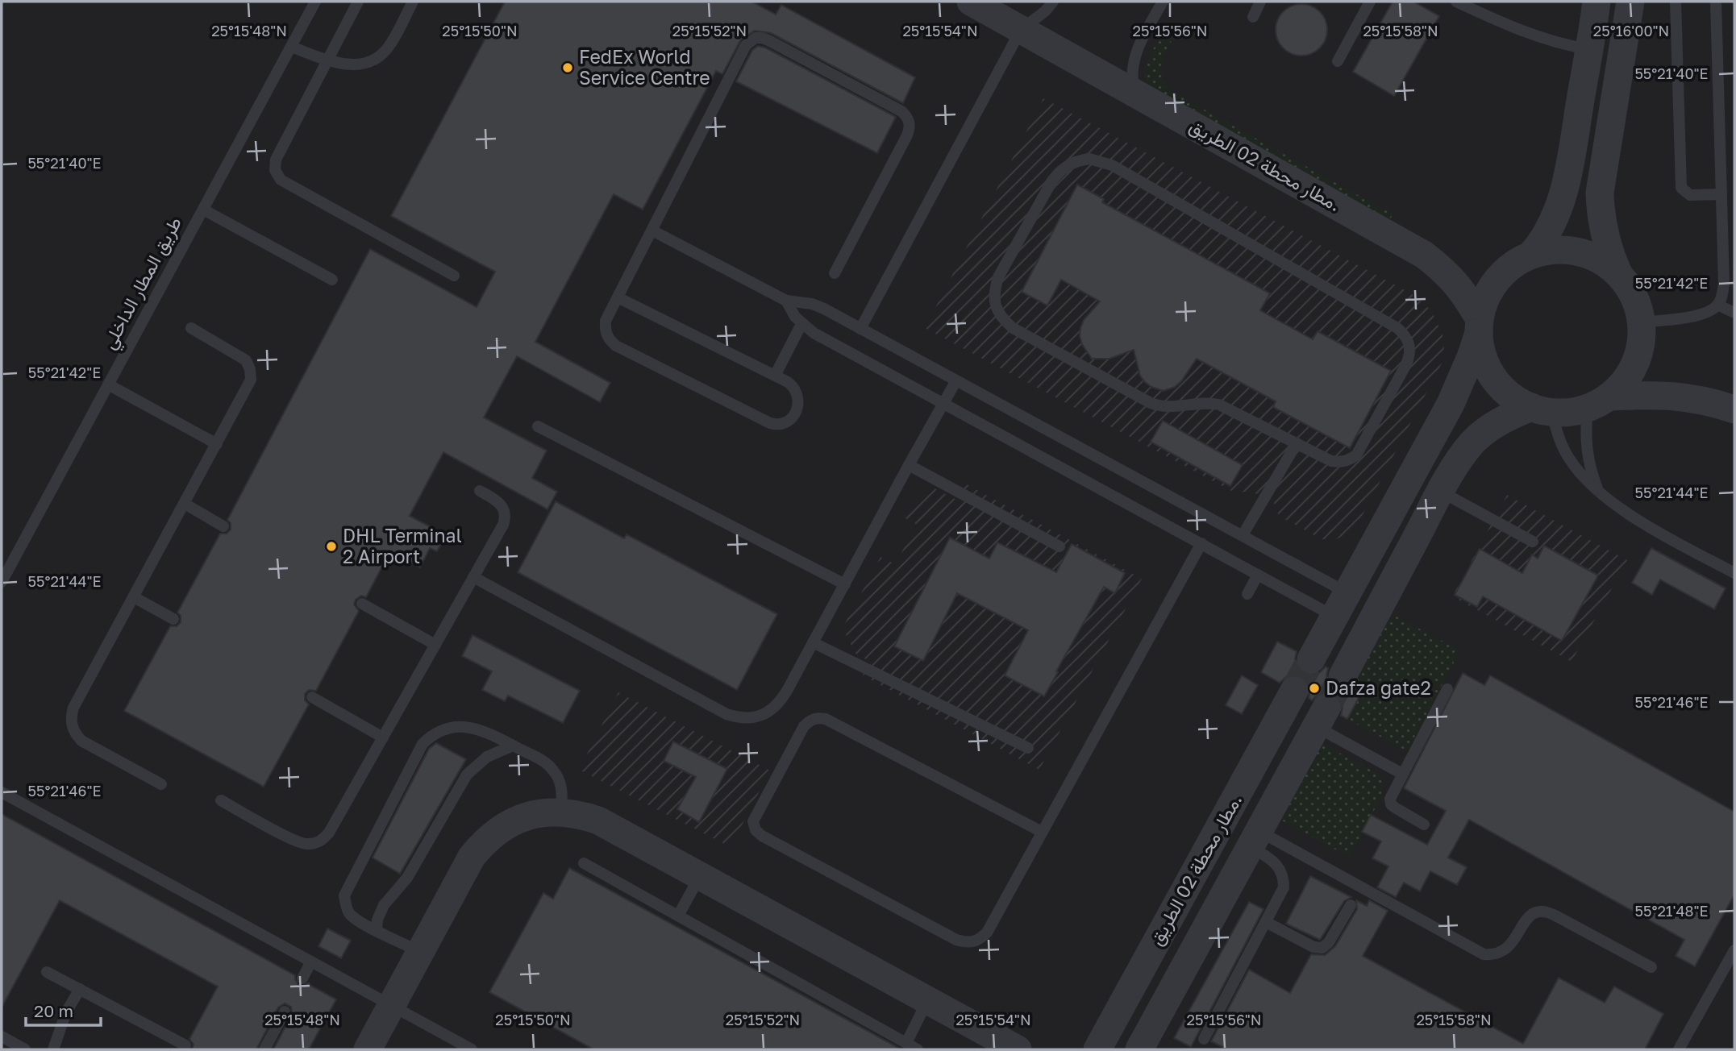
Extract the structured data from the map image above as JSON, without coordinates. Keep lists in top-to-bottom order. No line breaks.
{"streets":{"street":["مطار محطة 02 الطريق."],"lane":["طريق المطار الداخلي"]},"places":["FedEx World Service Centre","DHL Terminal 2 Airport","Dafza gate2"],"scale_bar":"20 m","coordinates":["25°15'48\"N","25°15'50\"N","25°15'52\"N","25°15'54\"N","25°15'56\"N","25°15'58\"N","25°16'00\"N","55°21'40\"E","55°21'42\"E","55°21'44\"E","55°21'46\"E","55°21'48\"E"]}
